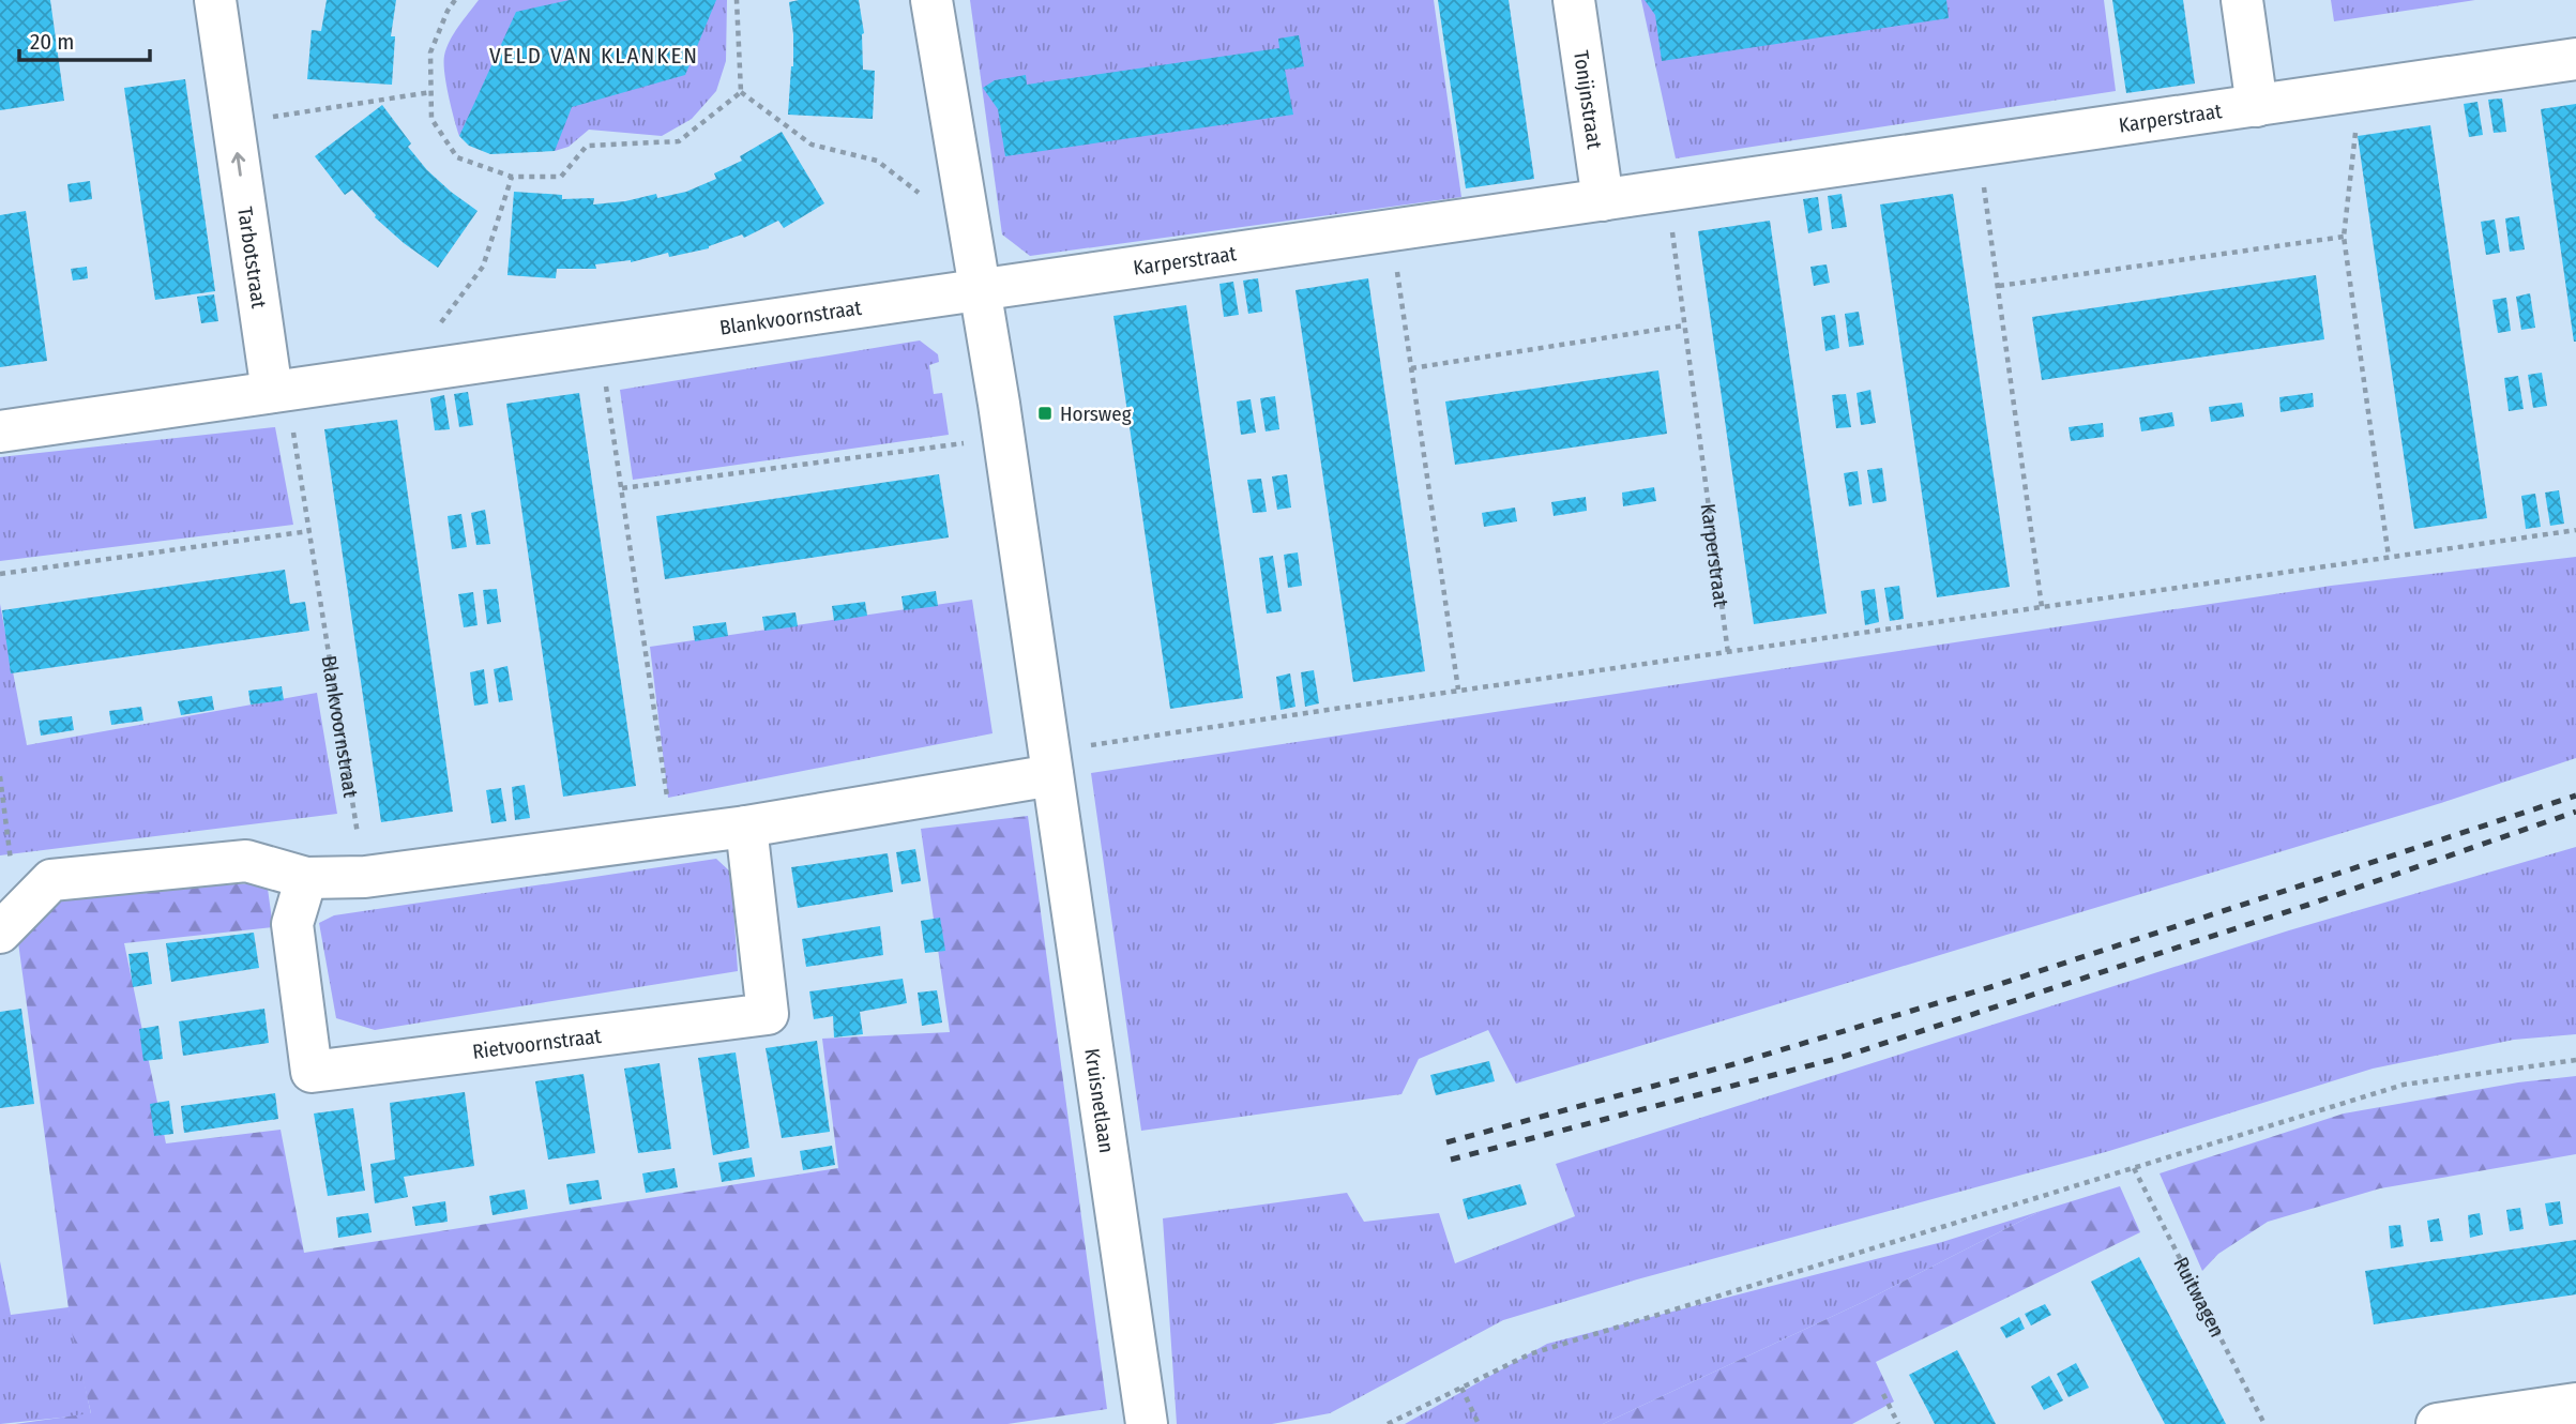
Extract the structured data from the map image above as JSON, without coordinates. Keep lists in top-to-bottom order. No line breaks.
{"streets":{"street":["Tonijnstraat","Karperstraat","Tarbotstraat","Blankvoornstraat","Rietvoornstraat","Kruisnetlaan"],"path":["Ruitwagen"]},"crossings":[["Tonijnstraat","Karperstraat"],["Karperstraat","Blankvoornstraat"],["Tarbotstraat","Blankvoornstraat"]],"one_way":["Tarbotstraat"],"districts":["VELD VAN KLANKEN"],"places":{"transit":["Horsweg"]},"scale_bar":"20 m"}
